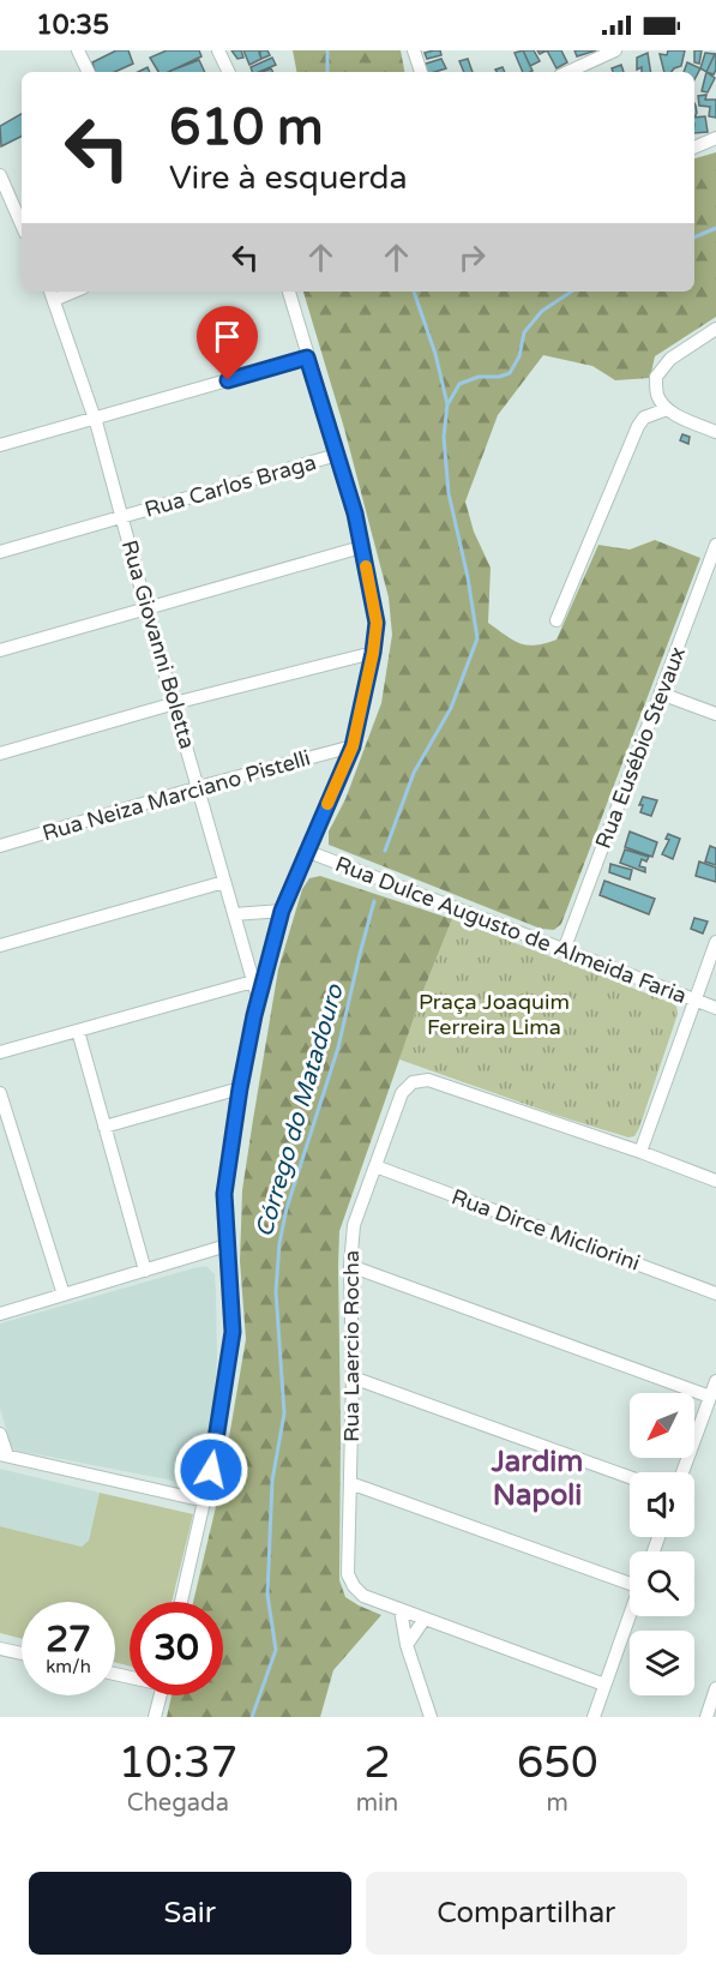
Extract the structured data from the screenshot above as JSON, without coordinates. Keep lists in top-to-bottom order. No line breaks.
{"streets":{"street":["Rua Carlos Braga","Rua Giovanni Boletta","Rua Eusébio Stevaux","Rua Neiza Marciano Pistelli","Rua Dulce Augusto de Almeida Faria","Rua Dirce Micliorini","Rua Laercio Rocha"]},"crossings":[["Rua Carlos Braga","Rua Giovanni Boletta"],["Rua Giovanni Boletta","Rua Neiza Marciano Pistelli"],["Rua Eusébio Stevaux","Rua Dulce Augusto de Almeida Faria"],["Rua Dirce Micliorini","Rua Laercio Rocha"]],"districts":["Jardim Napoli"],"water":["Córrego do Matadouro"],"parks":["Praça Joaquim Ferreira Lima"],"north":"bottom left","page":{"status":"10:35","turn":["610 m","Vire à esquerda"],"speed":"27 km/h","limit":"30","eta":["10:37","Chegada","2","min","650","m"],"buttons":["Sair","Compartilhar"]}}
